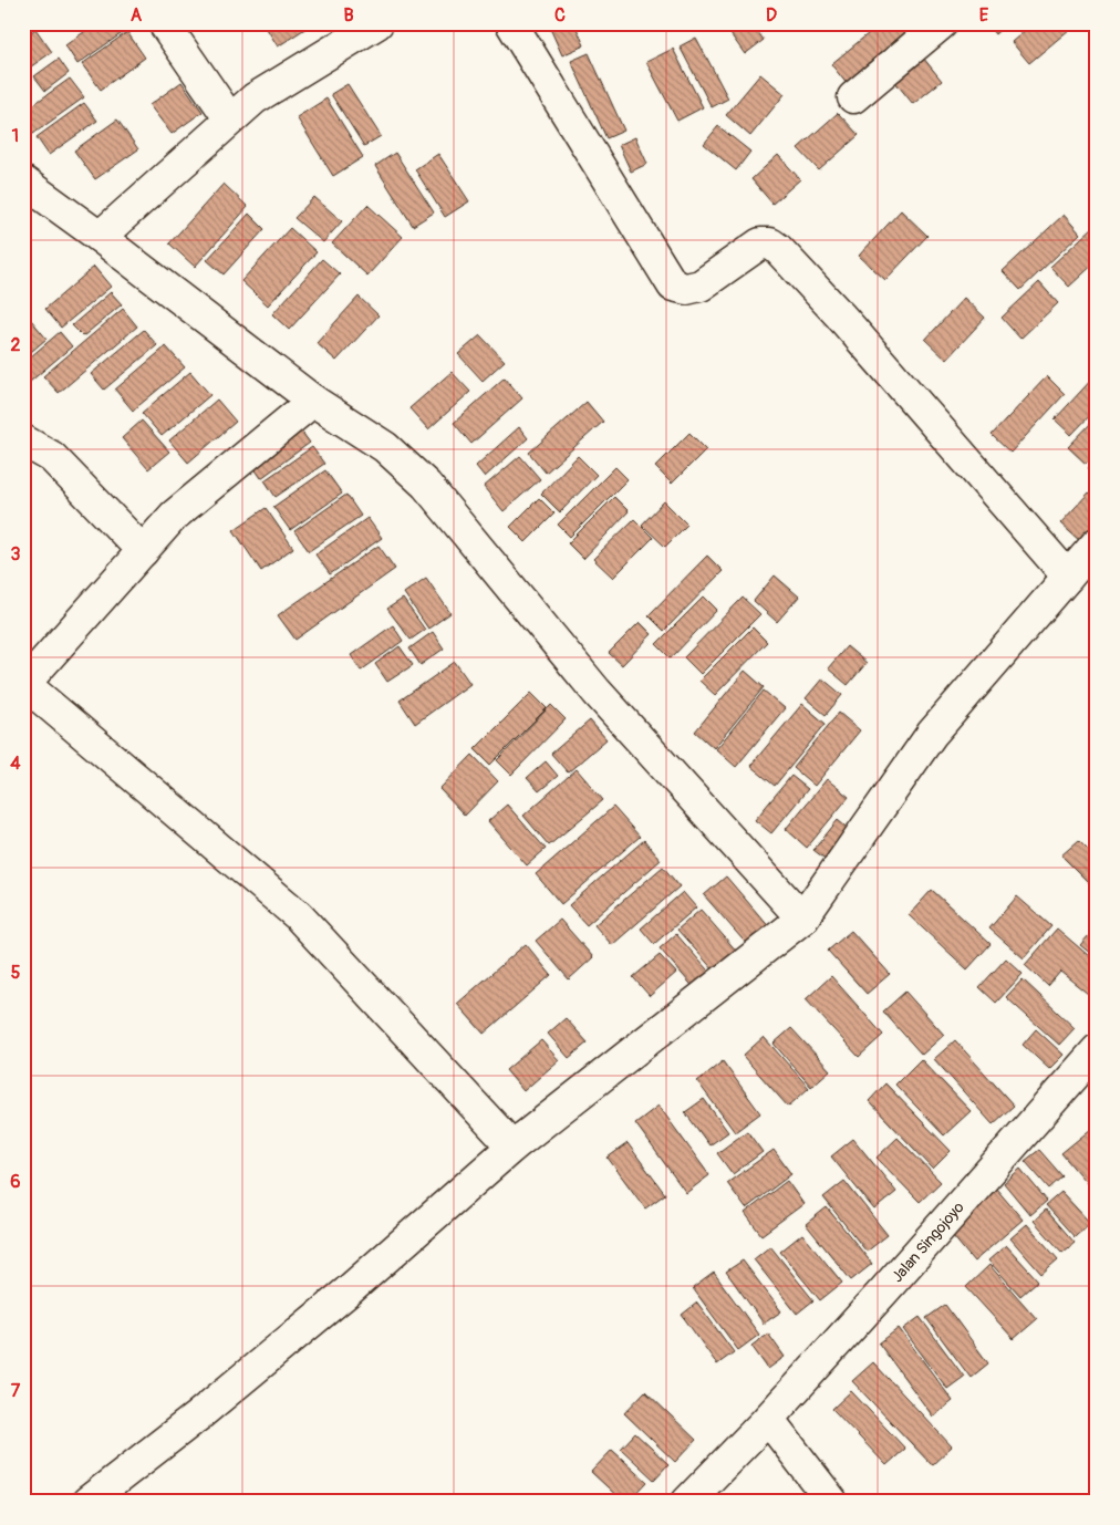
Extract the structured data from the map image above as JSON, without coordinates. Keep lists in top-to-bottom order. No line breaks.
{"streets":{"street":["Jalan Singojoyo"]},"grid":{"columns":["A","B","C","D","E"],"rows":["1","2","3","4","5","6","7"]}}
